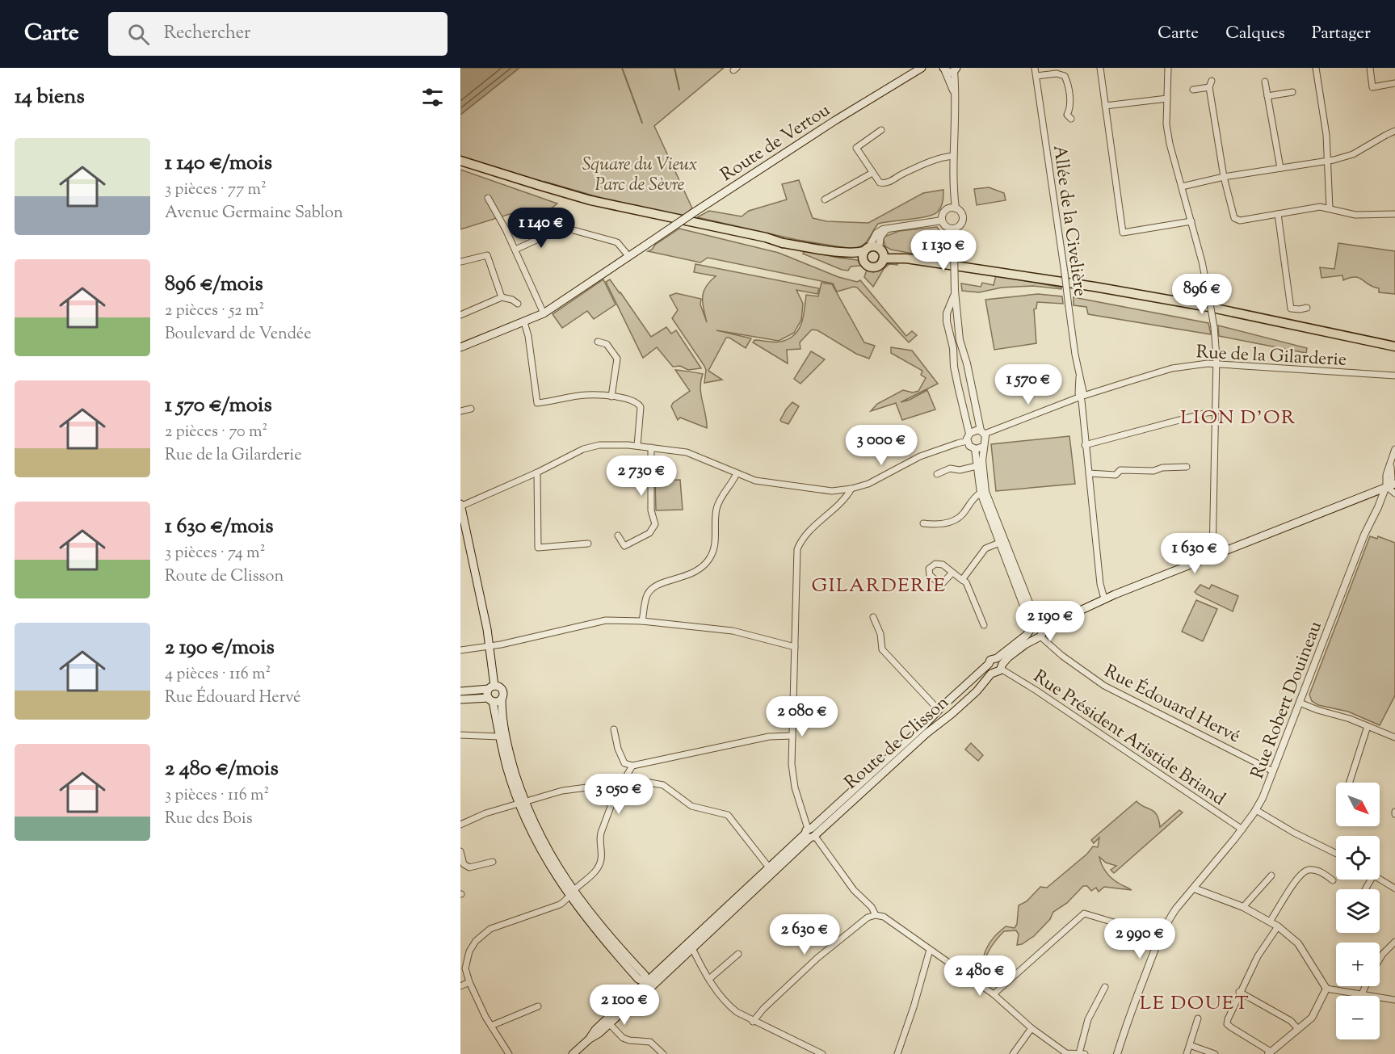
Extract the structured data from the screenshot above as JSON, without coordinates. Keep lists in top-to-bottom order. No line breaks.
{"streets":{"main road":["Route de Vertou","Route de Clisson"],"street":["Allée de la Civelière","Rue de la Gilarderie","Rue Robert Douineau","Rue Édouard Hervé","Rue Président Aristide Briand"]},"crossings":[["Allée de la Civelière","Rue de la Gilarderie"],["Allée de la Civelière","Route de Clisson"],["Rue Robert Douineau","Rue Édouard Hervé"],["Rue Robert Douineau","Rue Président Aristide Briand"],["Rue Robert Douineau","Route de Clisson"],["Rue Édouard Hervé","Route de Clisson"],["Rue Président Aristide Briand","Route de Clisson"]],"districts":["LION D'OR","GILARDERIE","LE DOUET"],"parks":["Square du Vieux Parc de Sèvre"],"north":"bottom right","page":{"header":"Carte","search":"Rechercher","nav":["Carte","Calques","Partager"],"heading":"14 biens","list":[{"name":"1 140 €/mois","note":"3 pièces · 77 m² · Avenue Germaine Sablon"},{"name":"896 €/mois","note":"2 pièces · 52 m² · Boulevard de Vendée"},{"name":"1 570 €/mois","note":"2 pièces · 70 m² · Rue de la Gilarderie"},{"name":"1 630 €/mois","note":"3 pièces · 74 m² · Route de Clisson"},{"name":"2 190 €/mois","note":"4 pièces · 116 m² · Rue Édouard Hervé"},{"name":"2 480 €/mois","note":"3 pièces · 116 m² · Rue des Bois"}],"price":["1 140 €","1 130 €","896 €","1 570 €","3 000 €","2 730 €","1 630 €","2 190 €","2 080 €","3 050 €","2 630 €","2 990 €","2 480 €","2 100 €"],"map_buttons":["+","−"]}}
